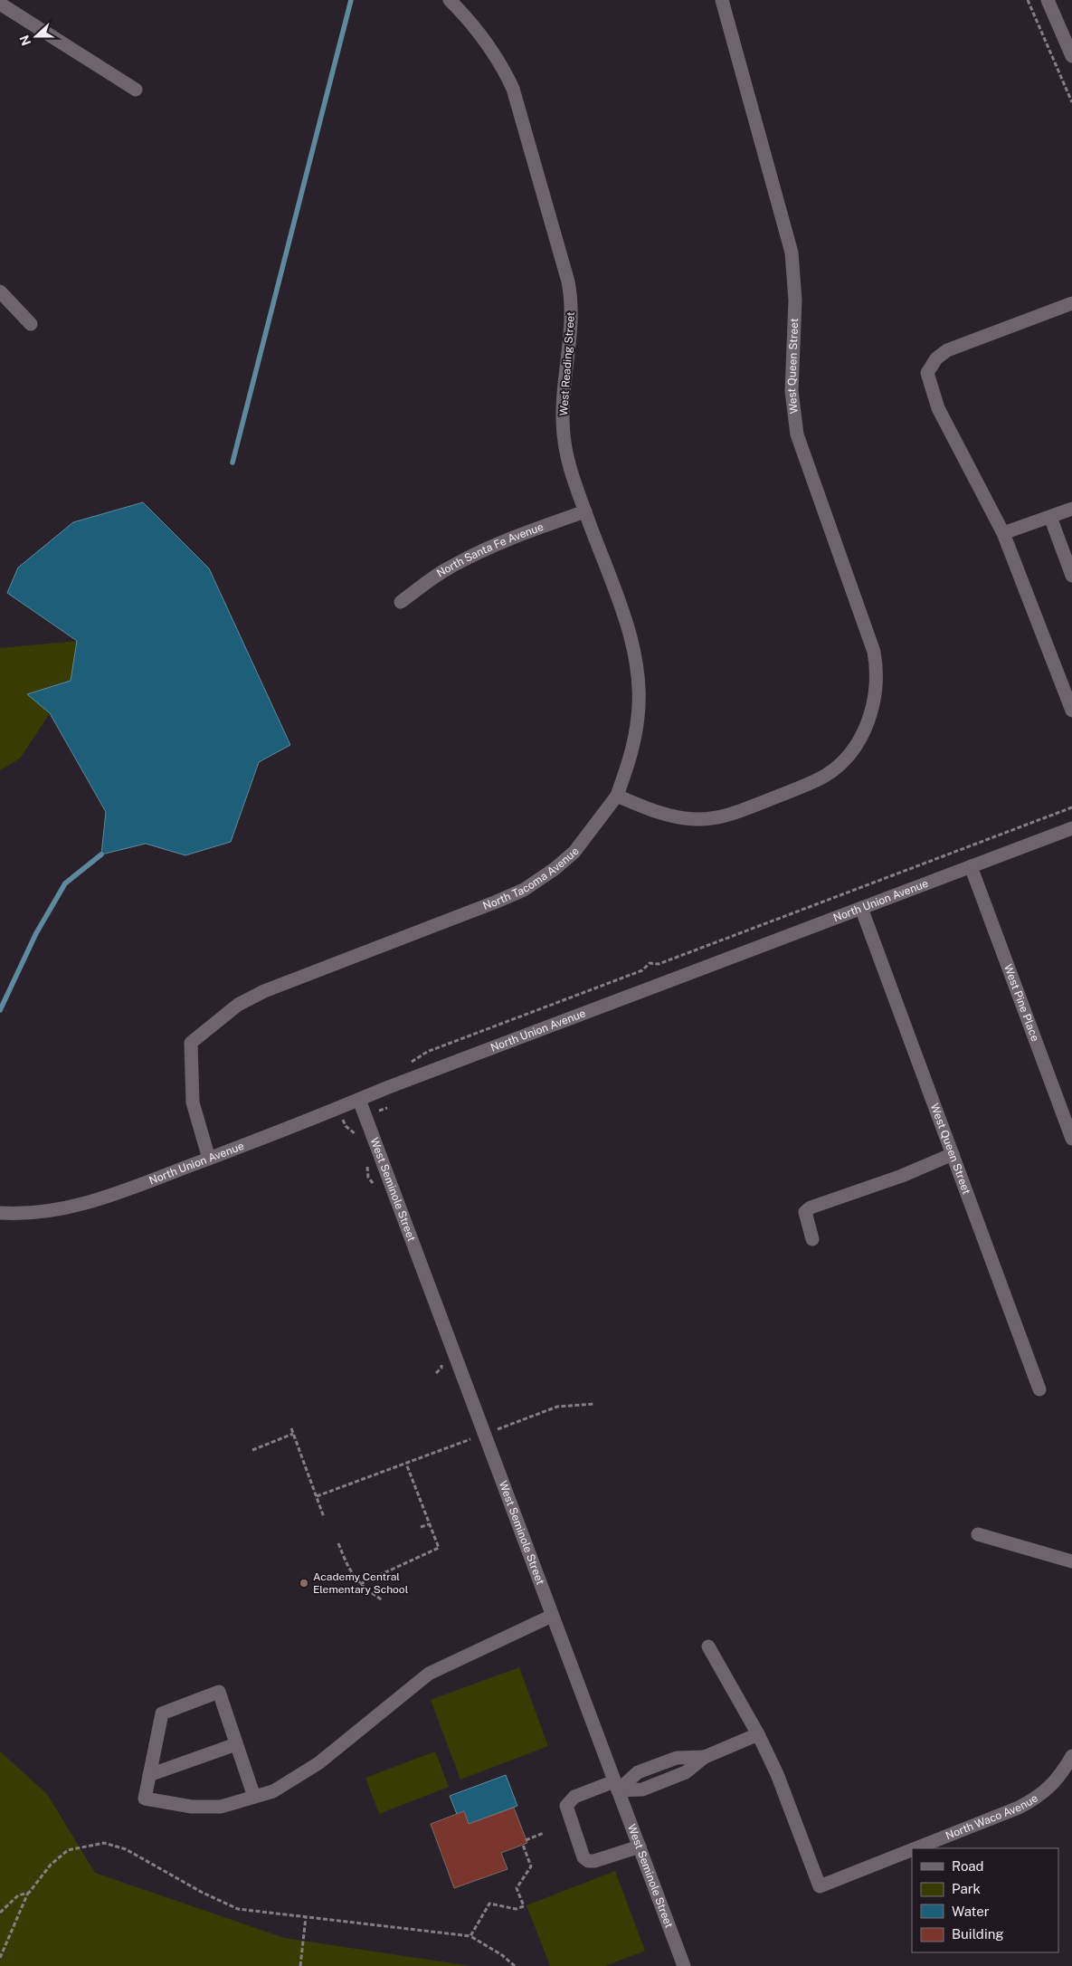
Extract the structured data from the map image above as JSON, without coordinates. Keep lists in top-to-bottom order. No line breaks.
{"streets":{"street":["West Reading Street","West Queen Street","North Santa Fe Avenue","North Tacoma Avenue","North Union Avenue","West Pine Place","West Seminole Street","North Waco Avenue"]},"crossings":[["West Reading Street","West Queen Street"],["West Reading Street","North Santa Fe Avenue"],["West Reading Street","North Tacoma Avenue"],["West Queen Street","North Tacoma Avenue"],["West Queen Street","North Union Avenue"],["North Tacoma Avenue","North Union Avenue"],["North Union Avenue","West Pine Place"],["North Union Avenue","West Seminole Street"]],"places":["Academy Central Elementary School"],"legend":["Road","Park","Water","Building"],"north":"left"}
